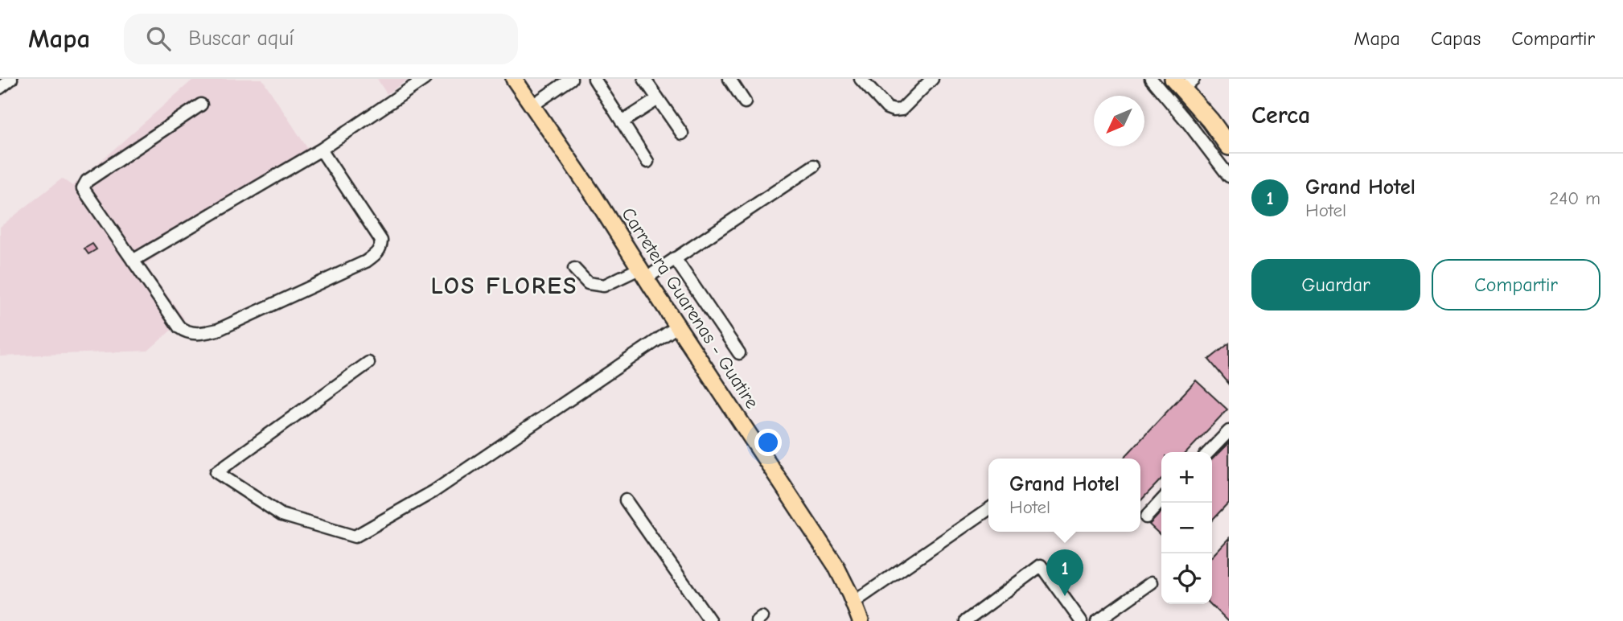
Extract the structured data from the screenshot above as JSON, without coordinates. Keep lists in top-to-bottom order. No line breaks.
{"streets":{"main road":["Carretera Guarenas - Guatire"]},"districts":["LOS FLORES"],"north":"bottom left","page":{"header":"Mapa","search":"Buscar aquí","nav":["Mapa","Capas","Compartir"],"heading":"Cerca","list":[{"mark":"1","name":"Grand Hotel","note":"Hotel","value":"240 m"}],"buttons":["Guardar","Compartir"],"map_buttons":["+","−"],"popup":["Grand Hotel","Hotel"],"pins":"1"}}
